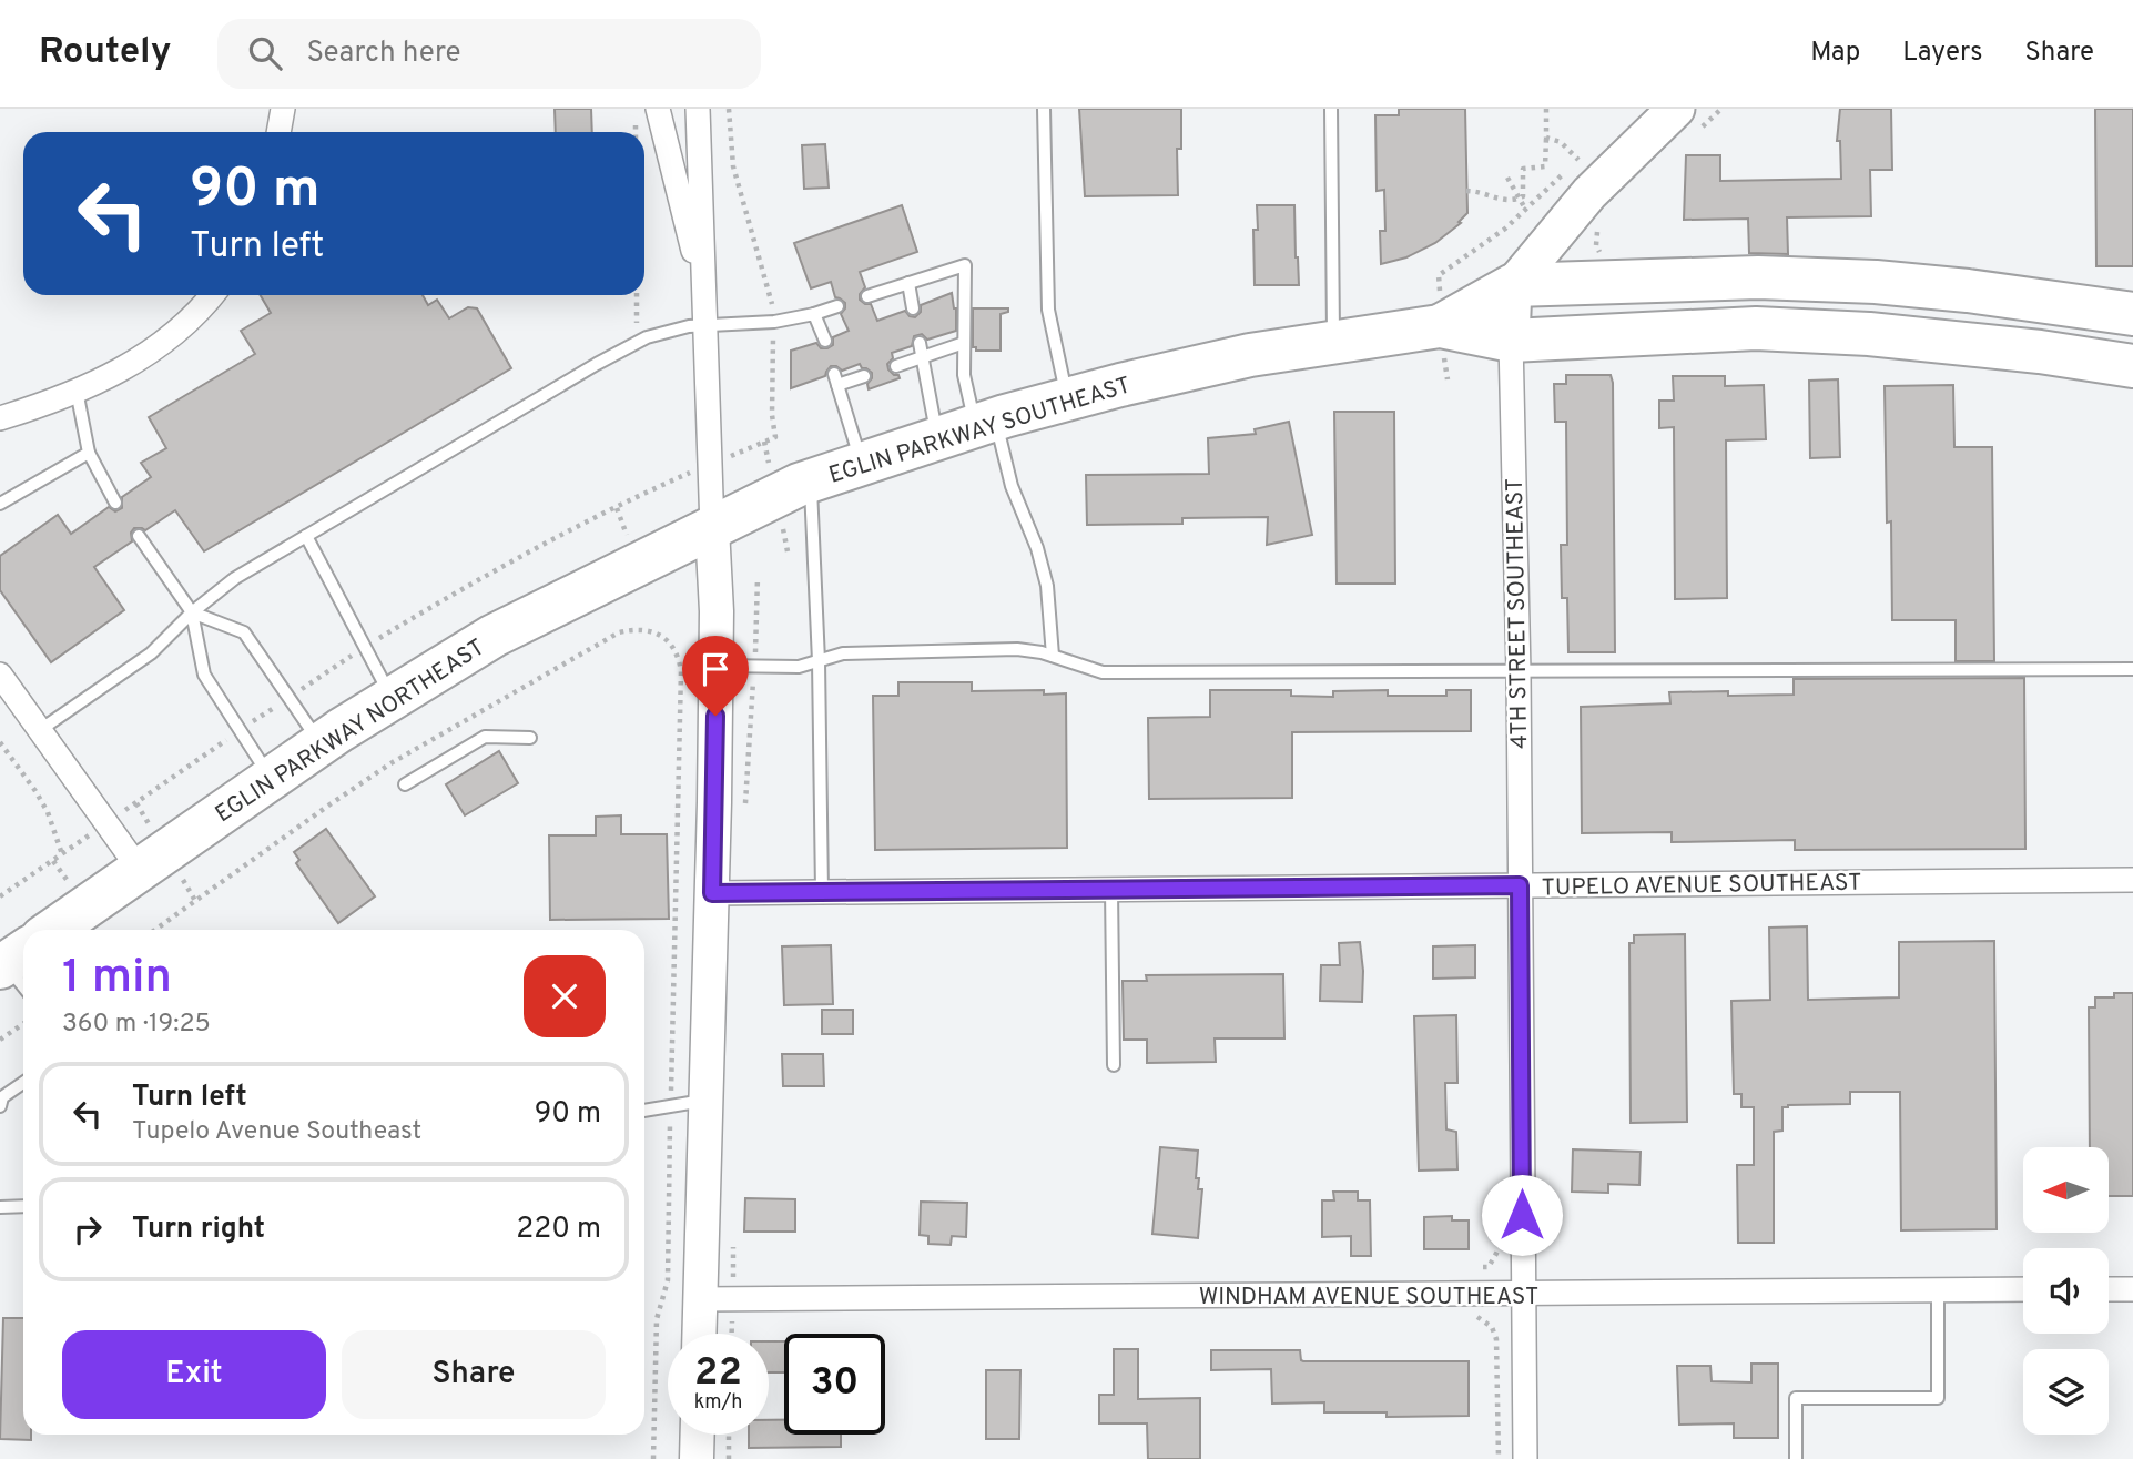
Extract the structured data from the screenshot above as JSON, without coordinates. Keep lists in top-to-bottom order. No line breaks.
{"streets":{"highway":["EGLIN PARKWAY SOUTHEAST","EGLIN PARKWAY NORTHEAST"],"street":["4TH STREET SOUTHEAST","TUPELO AVENUE SOUTHEAST","WINDHAM AVENUE SOUTHEAST"]},"crossings":[["EGLIN PARKWAY SOUTHEAST","4TH STREET SOUTHEAST"],["EGLIN PARKWAY SOUTHEAST","EGLIN PARKWAY NORTHEAST"],["4TH STREET SOUTHEAST","TUPELO AVENUE SOUTHEAST"],["4TH STREET SOUTHEAST","WINDHAM AVENUE SOUTHEAST"]],"north":"left","page":{"header":"Routely","search":"Search here","nav":["Map","Layers","Share"],"turn":["90 m","Turn left"],"heading":["1 min","360 m · 19:25"],"list":[{"name":"Turn left","note":"Tupelo Avenue Southeast","value":"90 m"},{"name":"Turn right","value":"220 m"}],"buttons":["Exit","Share"],"speed":"22 km/h","limit":"30"}}
